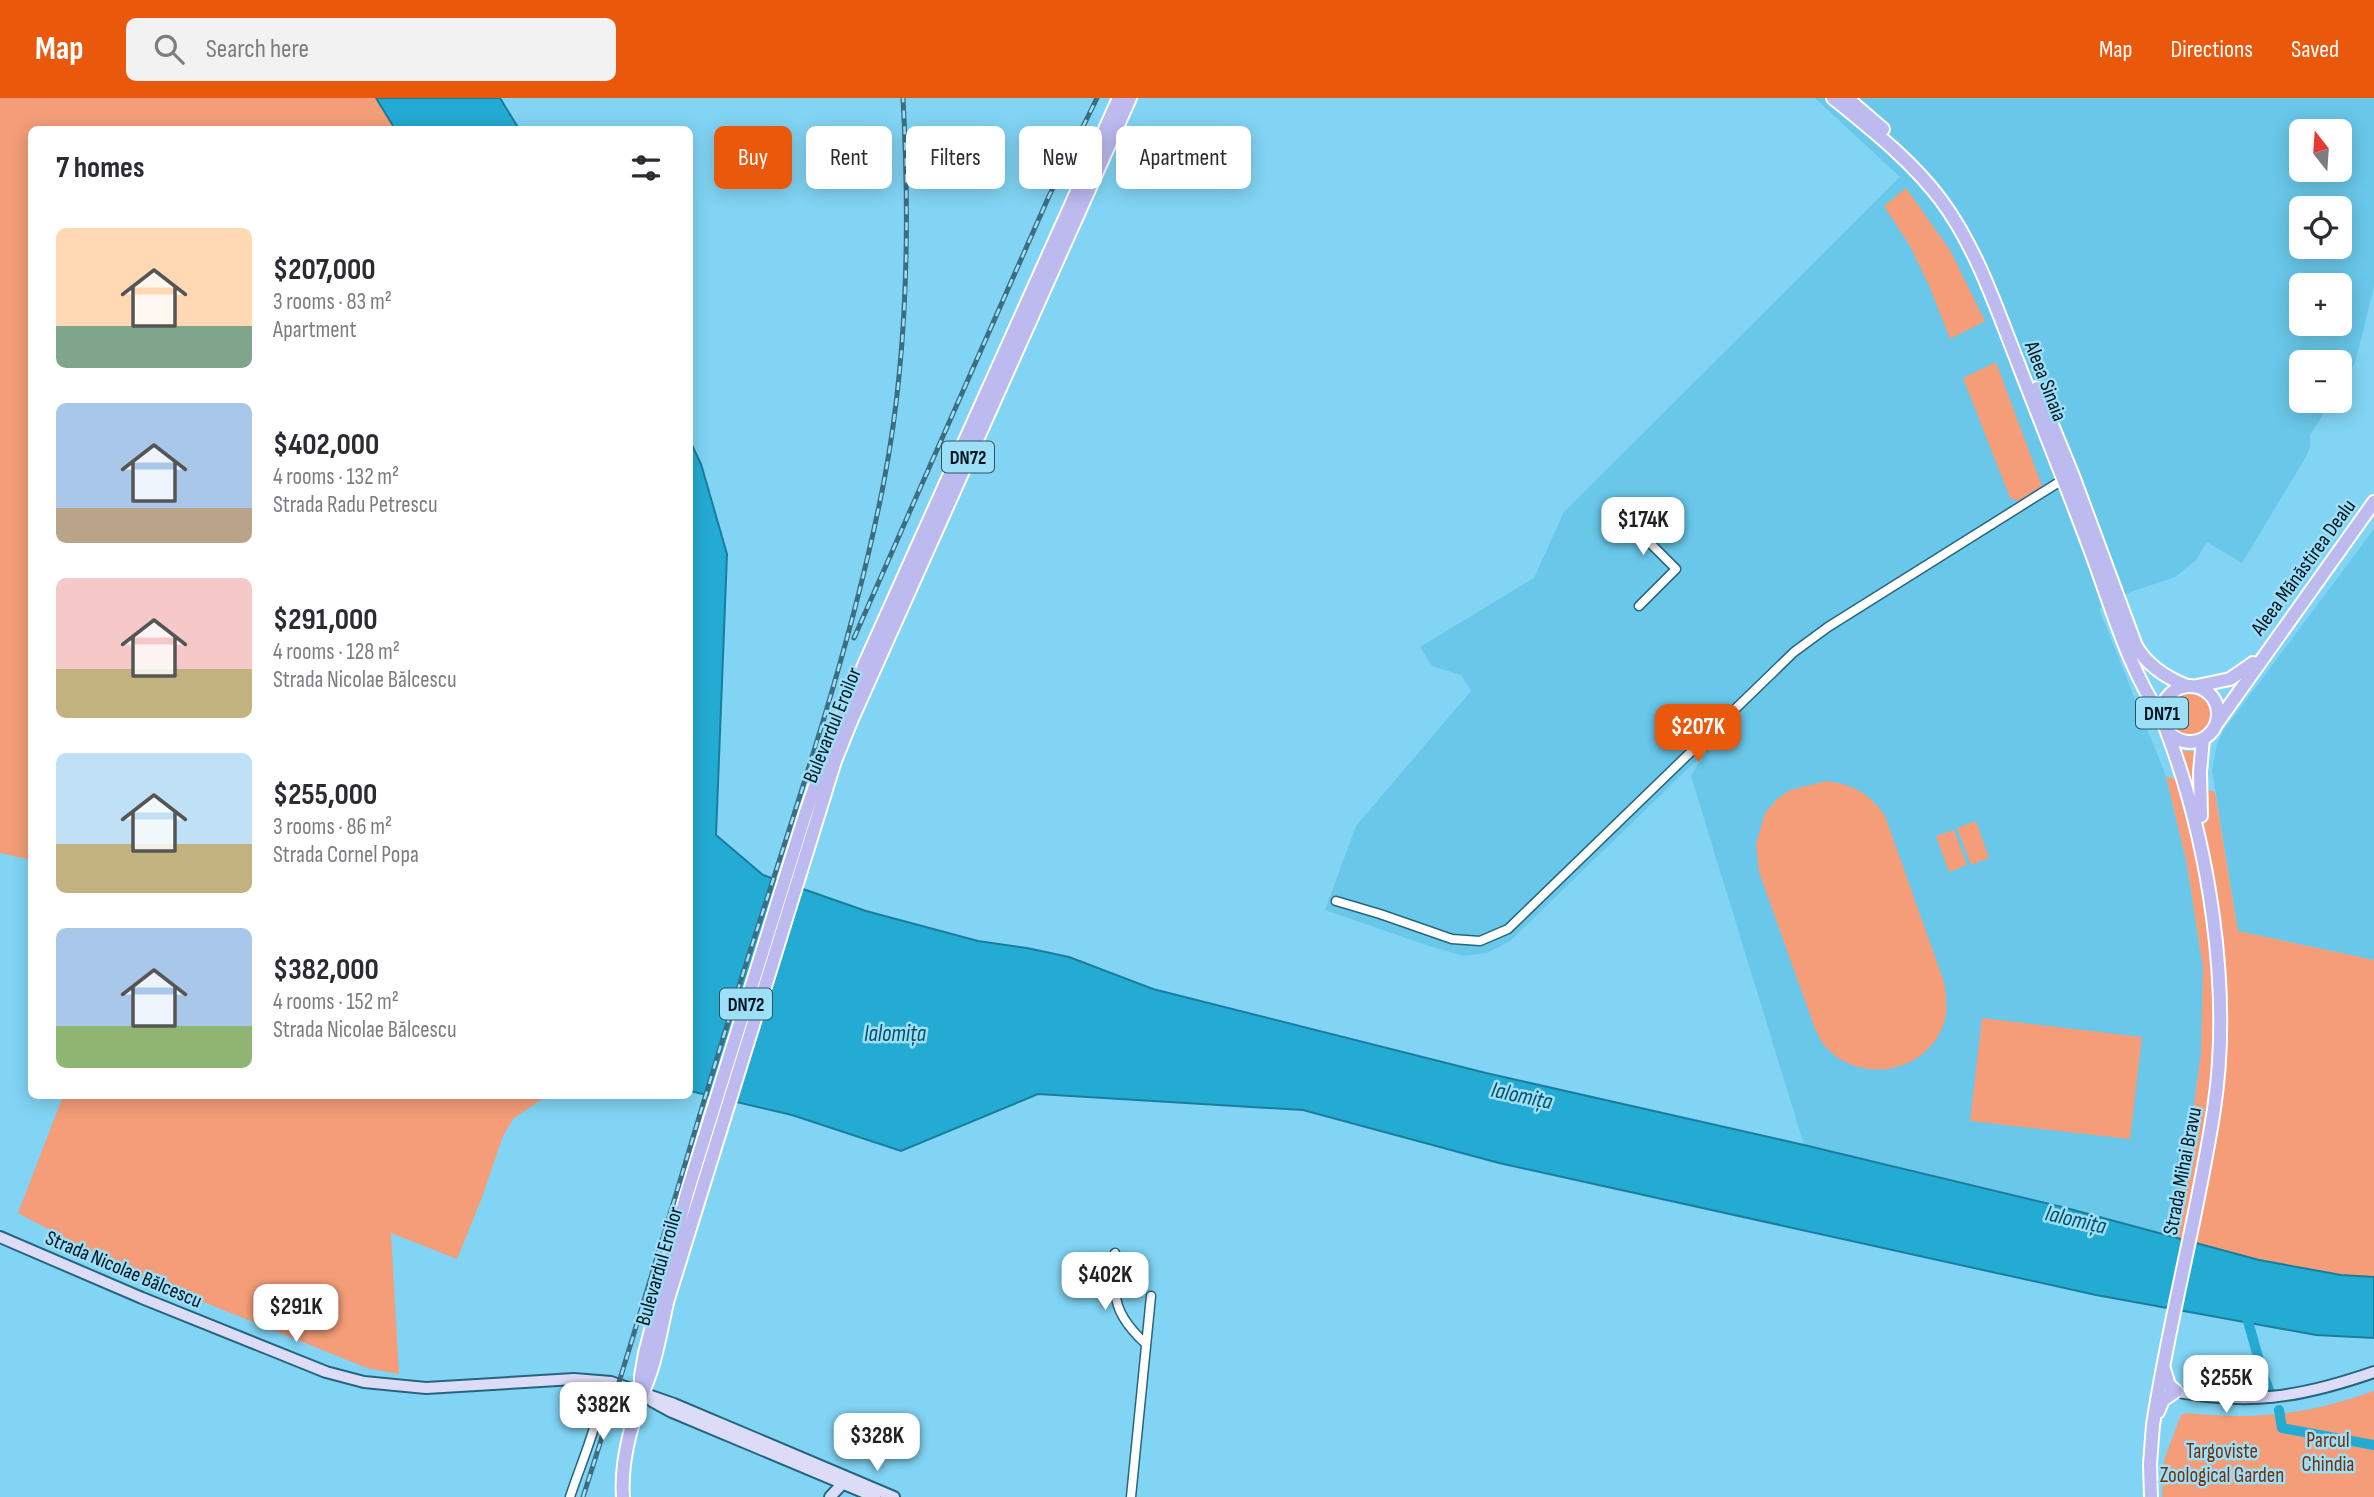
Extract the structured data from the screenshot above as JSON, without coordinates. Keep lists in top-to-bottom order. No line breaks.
{"streets":{"main road":["Aleea Sinaia","DN72","Aleea Mănăstirea Dealu","DN71","Bulevardul Eroilor","Strada Mihai Bravu","Strada Nicolae Bălcescu"]},"crossings":[["Aleea Sinaia","Aleea Mănăstirea Dealu"],["Aleea Sinaia","DN71"],["Aleea Sinaia","Strada Mihai Bravu"],["Aleea Mănăstirea Dealu","DN71"],["Aleea Mănăstirea Dealu","Strada Mihai Bravu"],["DN71","Strada Mihai Bravu"],["Bulevardul Eroilor","Strada Nicolae Bălcescu"]],"water":["Ialomița"],"parks":["Parcul Chindia","Targoviste Zoological Garden"],"north":"top","page":{"header":"Map","search":"Search here","nav":["Map","Directions","Saved"],"map_buttons":["+","−"],"chip":["Buy","Rent","Filters","New","Apartment"],"heading":"7 homes","list":[{"name":"$207,000","note":"3 rooms · 83 m² · Apartment"},{"name":"$402,000","note":"4 rooms · 132 m² · Strada Radu Petrescu"},{"name":"$291,000","note":"4 rooms · 128 m² · Strada Nicolae Bălcescu"},{"name":"$255,000","note":"3 rooms · 86 m² · Strada Cornel Popa"},{"name":"$382,000","note":"4 rooms · 152 m² · Strada Nicolae Bălcescu"}],"price":["$174K","$207K","$402K","$291K","$255K","$382K","$328K"]}}
